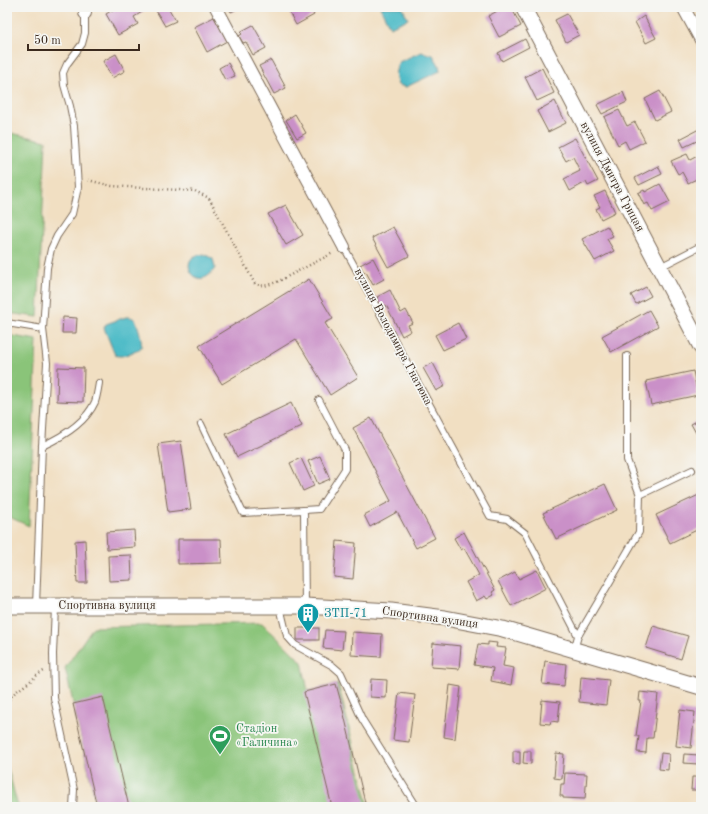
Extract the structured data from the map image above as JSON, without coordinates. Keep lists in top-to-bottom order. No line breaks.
{"streets":{"street":["вулиця Дмитра Грицая","вулиця Володимира Гнатюка","Спортивна вулиця"]},"crossings":[["вулиця Володимира Гнатюка","Спортивна вулиця"]],"places":{"building":["ЗТП-71"],"sports":["Стадіон «Галичина»"]},"scale_bar":"50 m"}
